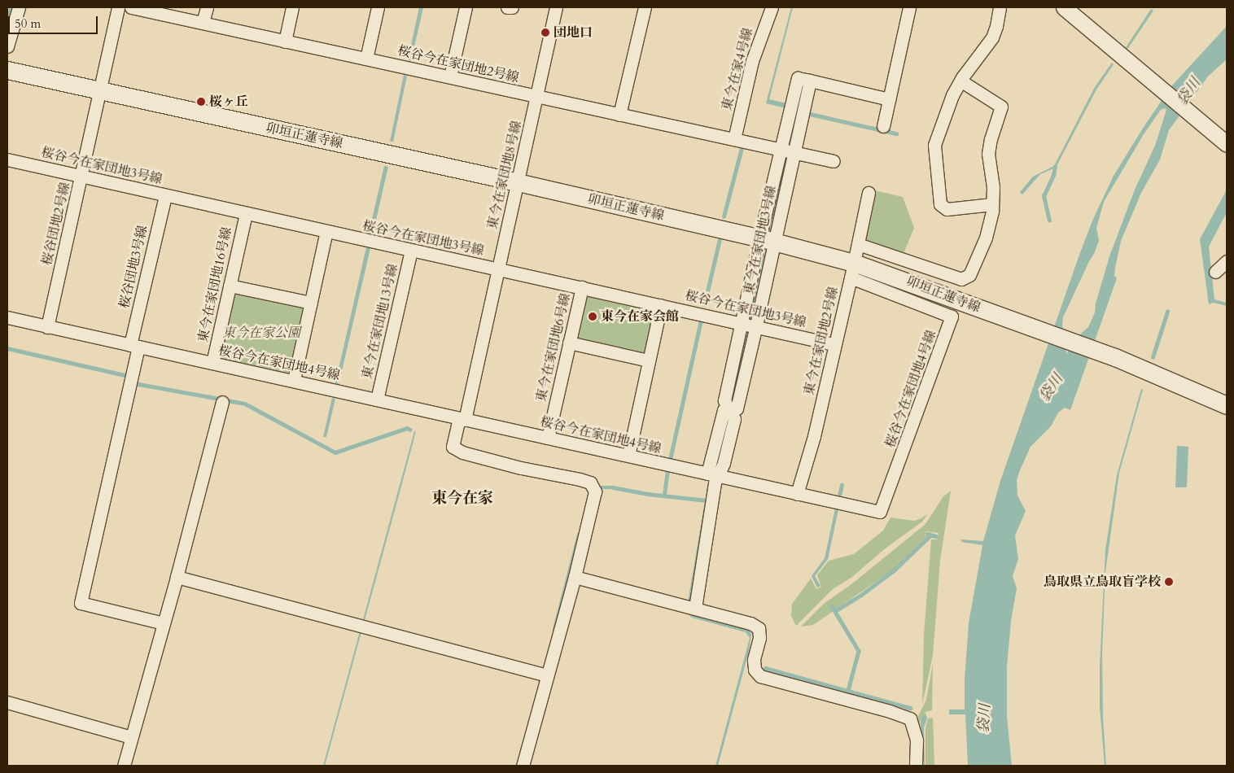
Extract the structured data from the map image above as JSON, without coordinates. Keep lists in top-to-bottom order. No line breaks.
{"streets":{"main road":["卯垣正蓮寺線"],"street":["桜谷今在家団地2号線","東今在家4号線","桜谷今在家団地3号線","東今在家団地8号線","桜谷団地2号線","東今在家団地3号線","桜谷団地3号線","東今在家団地16号線","東今在家団地13号線","東今在家団地2号線","東今在家団地6号線","桜谷今在家団地4号線"]},"crossings":[["桜谷今在家団地2号線","東今在家4号線"],["桜谷今在家団地2号線","東今在家団地8号線"],["桜谷今在家団地2号線","東今在家団地3号線"],["卯垣正蓮寺線","東今在家団地8号線"],["卯垣正蓮寺線","桜谷団地2号線"],["卯垣正蓮寺線","東今在家団地3号線"],["卯垣正蓮寺線","東今在家団地2号線"],["卯垣正蓮寺線","桜谷今在家団地4号線"],["桜谷今在家団地3号線","東今在家団地8号線"],["桜谷今在家団地3号線","桜谷団地2号線"],["桜谷今在家団地3号線","東今在家団地3号線"],["桜谷今在家団地3号線","桜谷団地3号線"],["桜谷今在家団地3号線","東今在家団地16号線"],["桜谷今在家団地3号線","東今在家団地13号線"],["桜谷今在家団地3号線","東今在家団地2号線"],["桜谷今在家団地3号線","東今在家団地6号線"],["東今在家団地8号線","桜谷今在家団地4号線"],["桜谷団地2号線","桜谷今在家団地4号線"],["桜谷団地3号線","桜谷今在家団地4号線"],["東今在家団地16号線","桜谷今在家団地4号線"],["東今在家団地13号線","桜谷今在家団地4号線"],["東今在家団地2号線","桜谷今在家団地4号線"],["東今在家団地6号線","桜谷今在家団地4号線"]],"districts":["東今在家"],"water":["袋川"],"parks":["東今在家公園"],"places":["団地口","桜ヶ丘","東今在家会館","鳥取県立鳥取盲学校"],"scale_bar":"50 m"}
